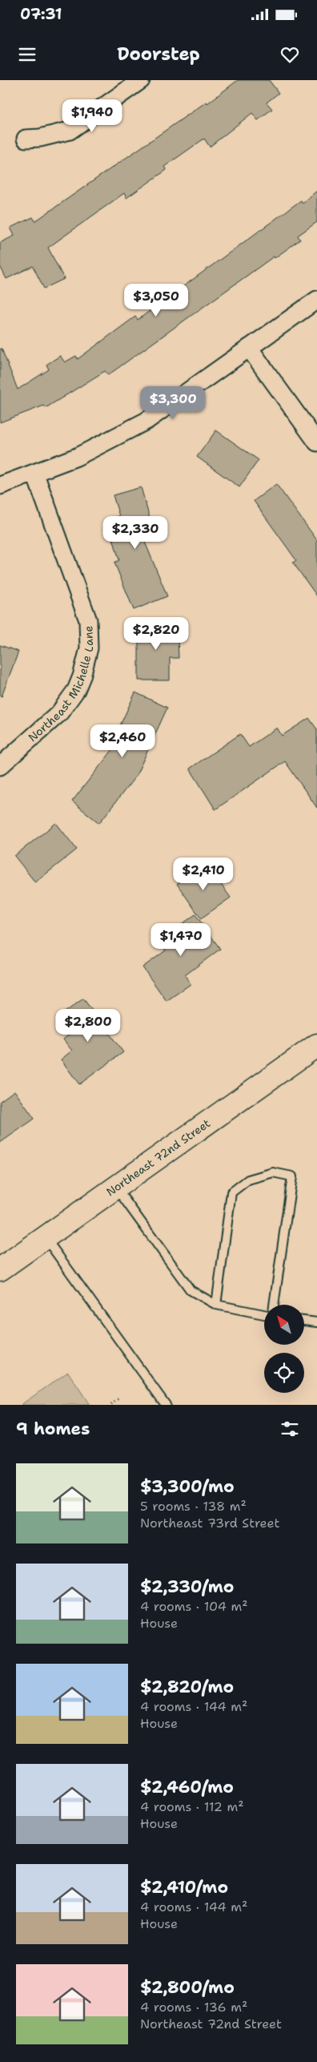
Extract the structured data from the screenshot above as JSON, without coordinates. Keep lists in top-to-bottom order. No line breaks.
{"streets":{"main road":["Northeast 72nd Street"],"street":["Northeast Michelle Lane"]},"north":"top left","page":{"status":"07:31","header":"Doorstep","price":["$1,940","$3,050","$3,300","$2,330","$2,820","$2,460","$2,410","$1,470","$2,800"],"heading":"9 homes","list":[{"name":"$3,300/mo","note":"5 rooms · 138 m² · Northeast 73rd Street"},{"name":"$2,330/mo","note":"4 rooms · 104 m² · House"},{"name":"$2,820/mo","note":"4 rooms · 144 m² · House"},{"name":"$2,460/mo","note":"4 rooms · 112 m² · House"},{"name":"$2,410/mo","note":"4 rooms · 144 m² · House"},{"name":"$2,800/mo","note":"4 rooms · 136 m² · Northeast 72nd Street"}]}}
